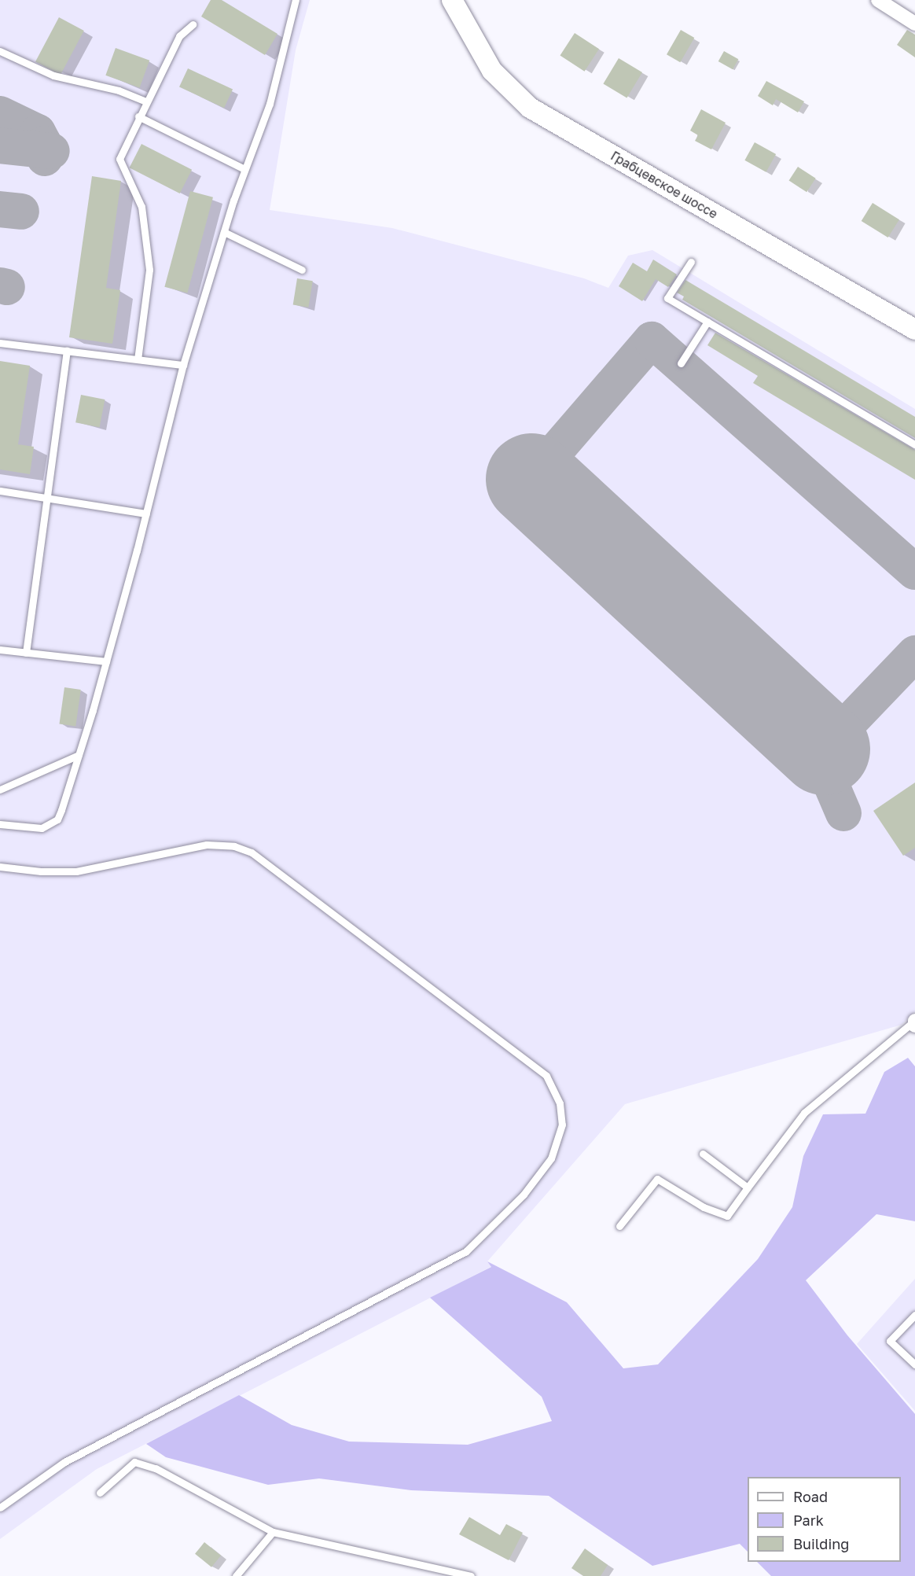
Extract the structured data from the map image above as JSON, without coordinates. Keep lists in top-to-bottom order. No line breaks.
{"streets":{"street":["Грабцевское шоссе"]},"legend":["Road","Park","Building"]}
